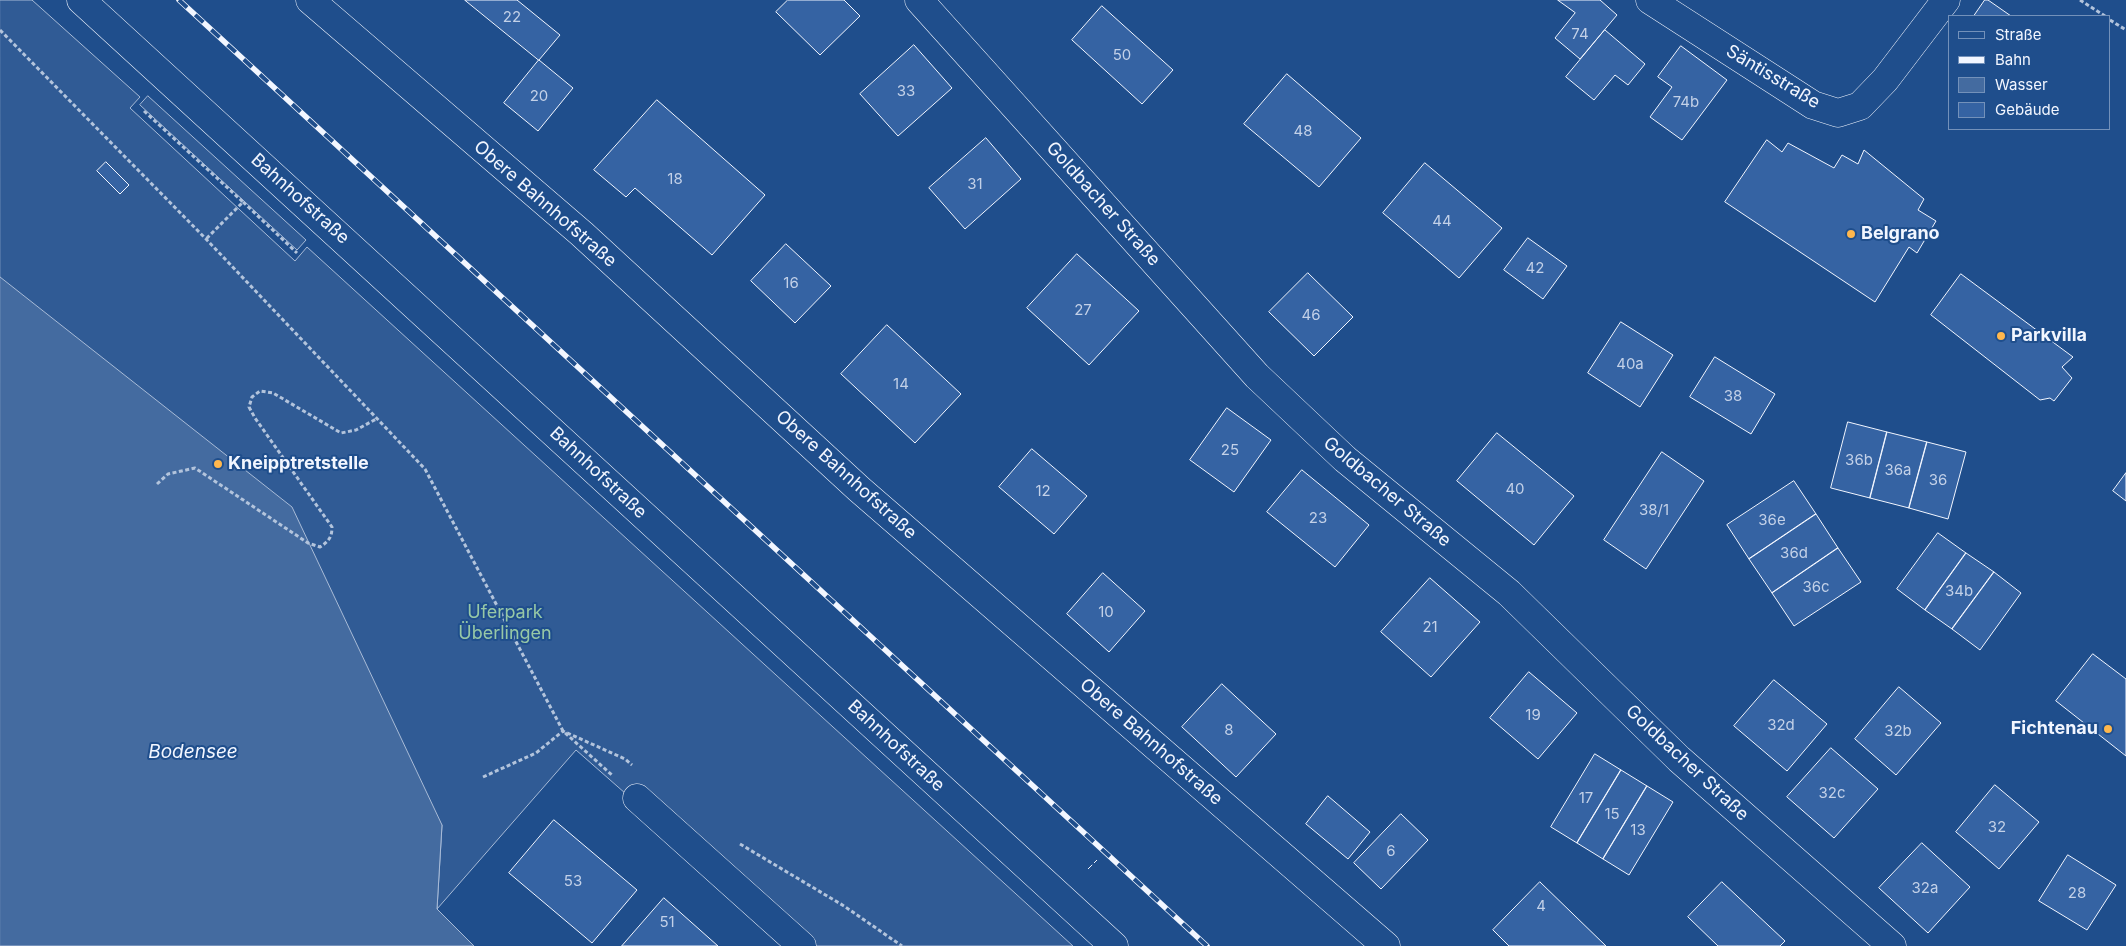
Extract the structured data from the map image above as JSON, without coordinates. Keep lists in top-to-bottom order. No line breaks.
{"streets":{"street":["Säntisstraße","Bahnhofstraße","Obere Bahnhofstraße","Goldbacher Straße"]},"water":["Bodensee"],"parks":["Uferpark Überlingen"],"places":["Belgrano","Parkvilla","Kneipptretstelle","Fichtenau"],"house_numbers":["22","74","50","33","20","74b","48","18","31","44","42","16","27","46","40a","14","38","25","36b","36a","36","40","12","38/1","23","36e","36d","36c","34b","10","21","19","32d","8","32b","32c","17","15","32","13","6","53","32a","28","4","51"],"legend":["Straße","Bahn","Wasser","Gebäude"]}
